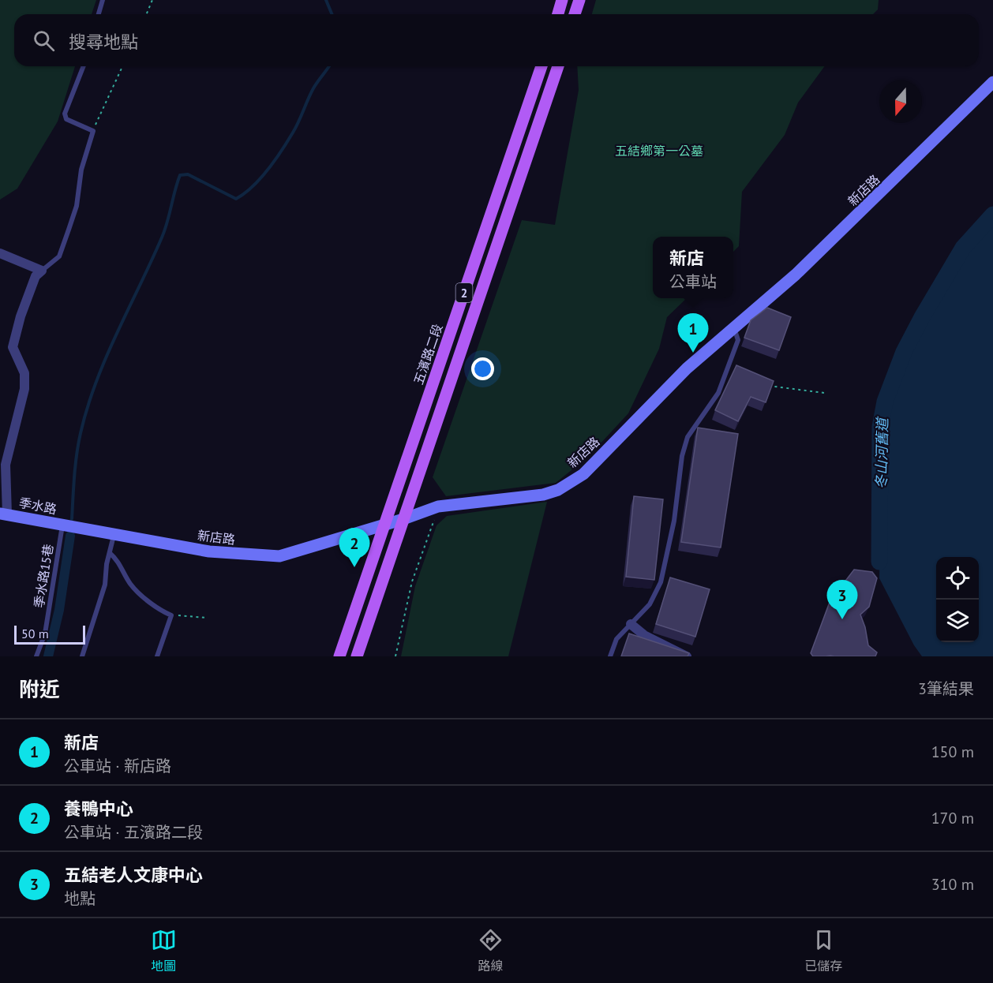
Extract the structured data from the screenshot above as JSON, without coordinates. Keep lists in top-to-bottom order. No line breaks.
{"streets":{"main road":["2","五濱路二段"],"street":["新店路","季水路"],"lane":["季水路15巷"]},"crossings":[["新店路","2"],["新店路","五濱路二段"],["新店路","季水路"],["新店路","季水路15巷"],["季水路","季水路15巷"]],"water":["冬山河舊道"],"parks":["五結鄉第一公墓"],"scale_bar":"50 m","north":"bottom","page":{"search":"搜尋地點","popup":["新店","公車站"],"pins":["1","2","3"],"scale":"50 m","heading":["附近","3筆結果"],"list":[{"mark":"1","name":"新店","note":"公車站 · 新店路","value":"150 m"},{"mark":"2","name":"養鴨中心","note":"公車站 · 五濱路二段","value":"170 m"},{"mark":"3","name":"五結老人文康中心","note":"地點","value":"310 m"}],"nav":["地圖","路線","已儲存"]}}
